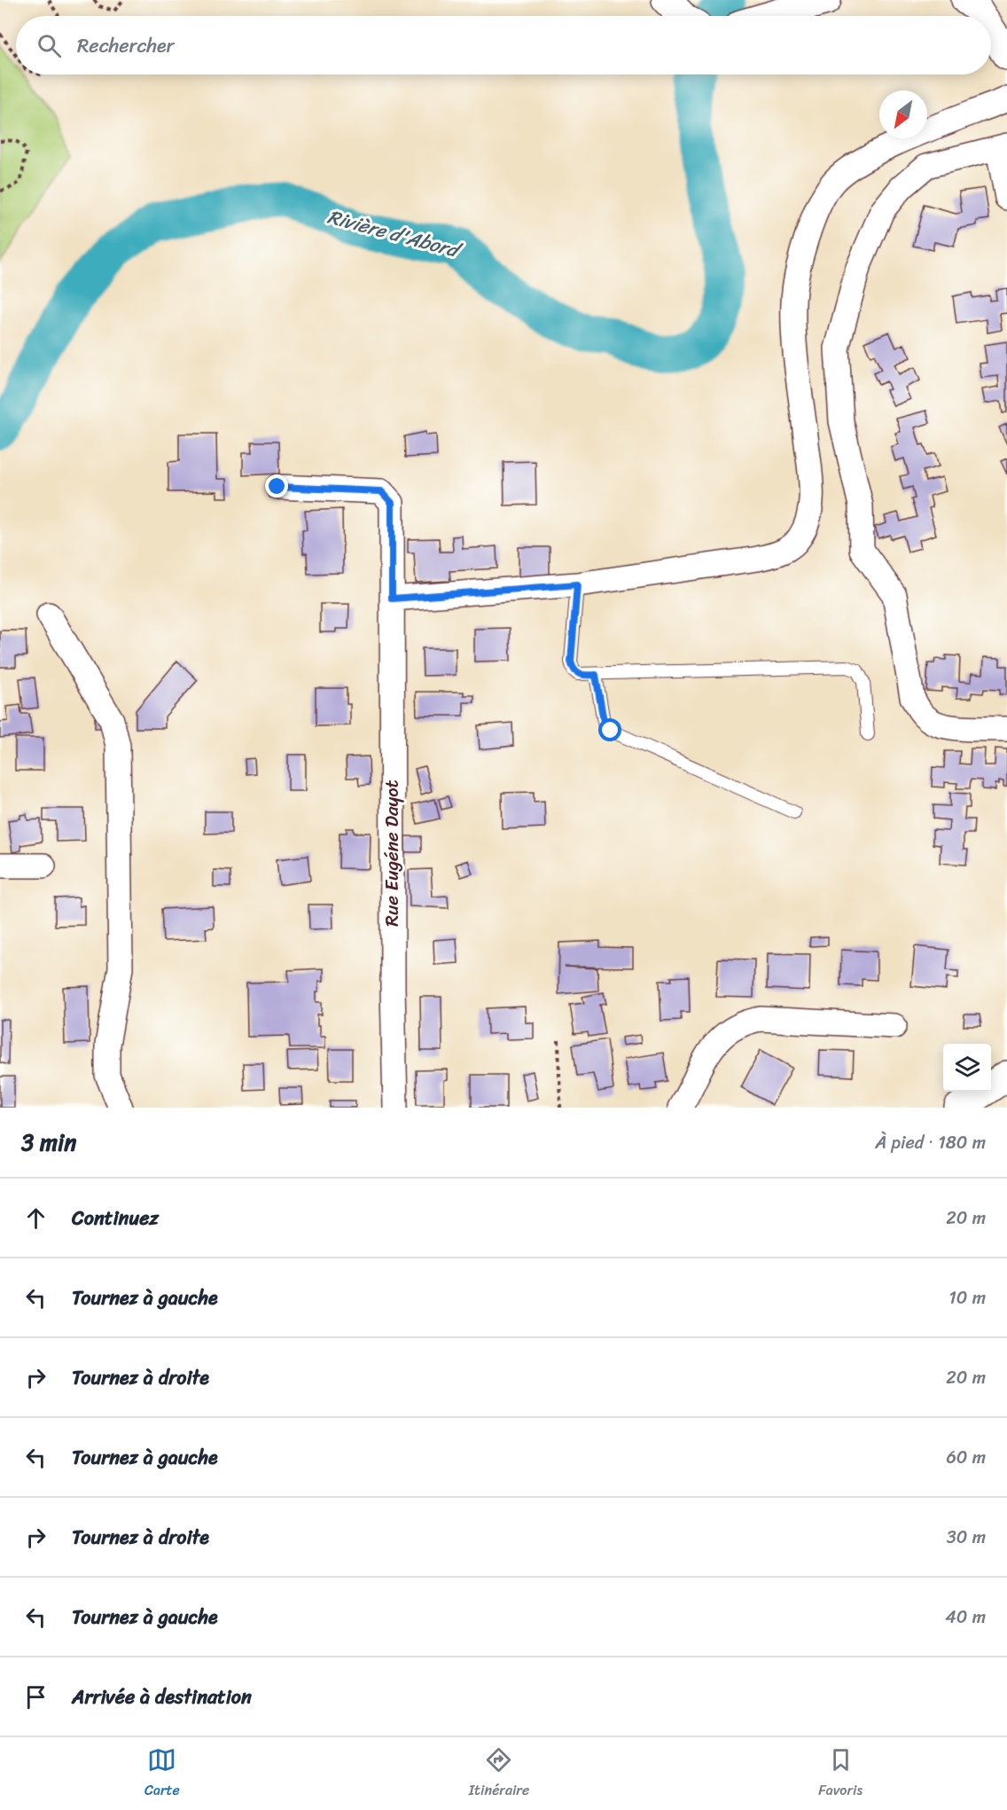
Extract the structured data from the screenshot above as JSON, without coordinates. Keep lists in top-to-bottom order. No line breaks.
{"streets":{"street":["Rue Eugéne Dayot"]},"water":["Rivière d'Abord"],"north":"bottom left","page":{"search":"Rechercher","heading":["3 min","À pied · 180 m"],"list":[["Continuez","20 m"],["Tournez à gauche","10 m"],["Tournez à droite","20 m"],["Tournez à gauche","60 m"],["Tournez à droite","30 m"],["Tournez à gauche","40 m"],"Arrivée à destination"],"nav":["Carte","Itinéraire","Favoris"]}}
